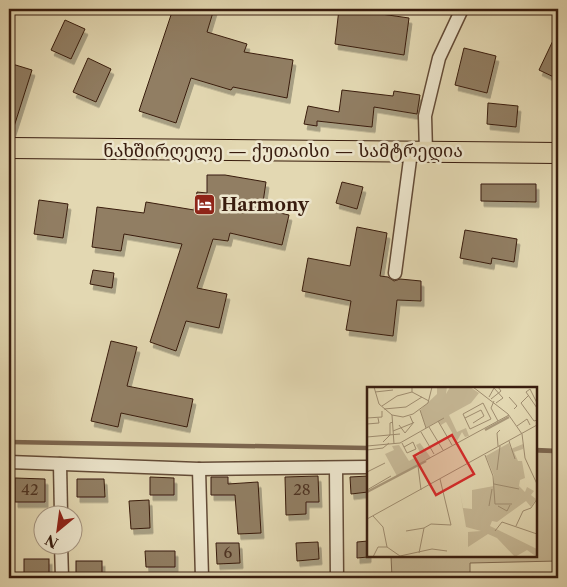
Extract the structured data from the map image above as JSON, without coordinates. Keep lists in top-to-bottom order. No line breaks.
{"streets":{"main road":["ნახშირღელე — ქუთაისი — სამტრედია"]},"places":{"hotel":["Harmony"]},"house_numbers":["42","28","6"],"north":"bottom left"}
